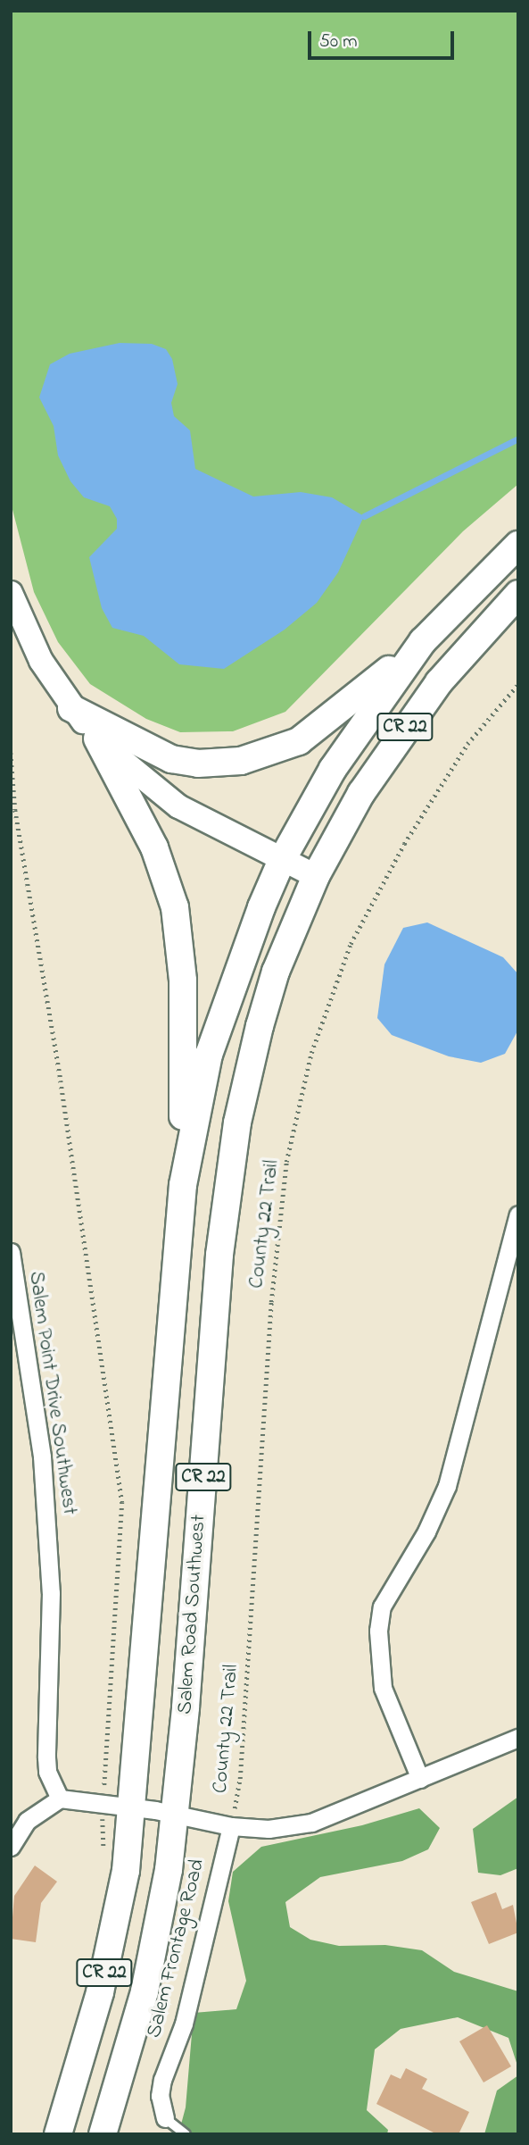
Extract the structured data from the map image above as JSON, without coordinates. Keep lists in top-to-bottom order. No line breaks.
{"streets":{"main road":["CR 22","Salem Road Southwest"],"street":["Salem Point Drive Southwest","Salem Frontage Road"],"path":["County 22 Trail"]},"crossings":[["CR 22","Salem Road Southwest"],["County 22 Trail","Salem Frontage Road"]],"scale_bar":"50 m"}
